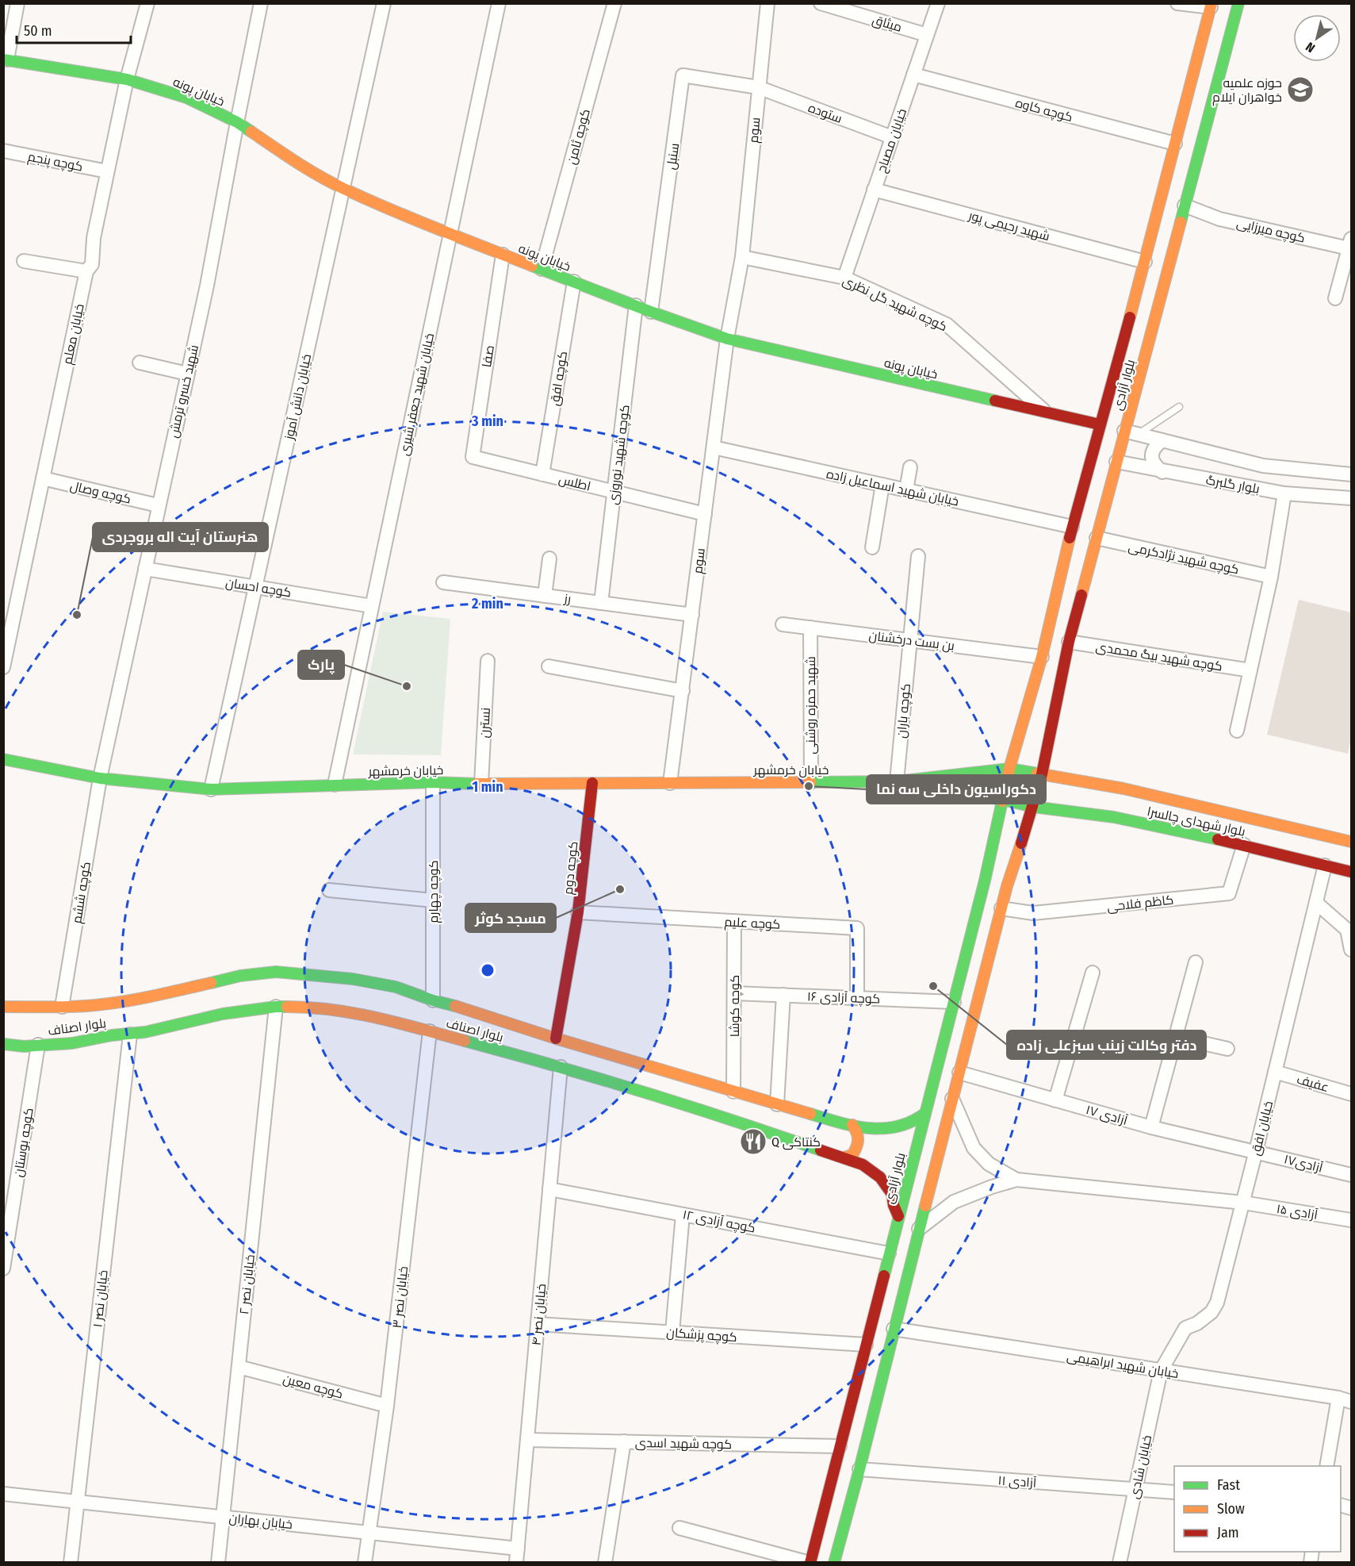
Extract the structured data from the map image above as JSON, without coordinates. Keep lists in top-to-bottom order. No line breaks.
{"streets":{"main road":["خیابان پونه","بلوار آزادی","خیابان خرمشهر","بلوار شهدای چالسرا","کوچه دوم","بلوار اصناف"],"street":["میثاق","کوچه کاوه","ستوده","سوم","کوچه ثامن","خیابان مصباح","سنبل","کوچه پنجم","شهید رحیمی پور","کوچه میرزایی","کوچه شهید گل نظری","خیابان معلم","صفا","کوچه افق","شهید خسرو ترمش","خیابان شهید جعفر شیری","خیابان دانش آموز","کوچه شهید نوروزی","اطلس","بلوار گلبرگ","خیابان شهید اسماعیل زاده","کوچه وصال","کوچه شهید نژادکرمی","کوچه احسان","رز","بن بست درخشنان","کوچه شهید بیگ محمدی","شهید حمزه روشنی","کوچه باران","نسترن","کوچه چهارم","کوچه ششم","کاظم فلاحی","کوچه علیم","کوچه آزادی ۱۶","کوچه کوشا","عفیف","آزادی ۱۷","خیابان افق","کوچه بوستان","آزادی۱۷","آزادی ۱۵","کوچه آزادی ۱۲","خیابان نصر ۲","خیابان نصر ۳","خیابان نصر ۱","خیابان نصر ۴","کوچه پزشکان","خیابان شهید ابراهیمی","کوچه معین","کوچه شهید اسدی","خیابان شادی","آزادی ۱۱","خیابان بهاران"]},"crossings":[["میثاق","خیابان مصباح"],["خیابان پونه","سوم"],["خیابان پونه","کوچه ثامن"],["خیابان پونه","سنبل"],["خیابان پونه","کوچه شهید گل نظری"],["خیابان پونه","خیابان معلم"],["خیابان پونه","صفا"],["خیابان پونه","کوچه افق"],["خیابان پونه","بلوار آزادی"],["خیابان پونه","شهید خسرو ترمش"],["خیابان پونه","خیابان شهید جعفر شیری"],["خیابان پونه","خیابان دانش آموز"],["خیابان پونه","کوچه شهید نوروزی"],["کوچه کاوه","خیابان مصباح"],["کوچه کاوه","بلوار آزادی"],["ستوده","سوم"],["ستوده","خیابان مصباح"],["ستوده","سنبل"],["سوم","سنبل"],["سوم","کوچه شهید گل نظری"],["سوم","اطلس"],["سوم","خیابان شهید اسماعیل زاده"],["سوم","رز"],["سوم","خیابان خرمشهر"],["خیابان مصباح","شهید رحیمی پور"],["خیابان مصباح","کوچه شهید گل نظری"],["کوچه پنجم","خیابان معلم"],["شهید رحیمی پور","بلوار آزادی"],["کوچه میرزایی","بلوار آزادی"],["خیابان معلم","کوچه وصال"],["صفا","اطلس"],["کوچه افق","اطلس"],["بلوار آزادی","بلوار گلبرگ"],["بلوار آزادی","خیابان شهید اسماعیل زاده"],["بلوار آزادی","کوچه شهید نژادکرمی"],["بلوار آزادی","بن بست درخشنان"],["بلوار آزادی","کوچه شهید بیگ محمدی"],["بلوار آزادی","خیابان خرمشهر"],["بلوار آزادی","بلوار شهدای چالسرا"],["بلوار آزادی","کاظم فلاحی"],["بلوار آزادی","کوچه آزادی ۱۶"],["بلوار آزادی","بلوار اصناف"],["بلوار آزادی","آزادی ۱۷"],["بلوار آزادی","کوچه آزادی ۱۲"],["بلوار آزادی","کوچه پزشکان"],["بلوار آزادی","خیابان شهید ابراهیمی"],["بلوار آزادی","کوچه شهید اسدی"],["بلوار آزادی","آزادی ۱۱"],["شهید خسرو ترمش","کوچه وصال"],["شهید خسرو ترمش","کوچه احسان"],["شهید خسرو ترمش","خیابان خرمشهر"],["شهید خسرو ترمش","کوچه ششم"],["خیابان شهید جعفر شیری","کوچه احسان"],["خیابان شهید جعفر شیری","خیابان خرمشهر"],["خیابان دانش آموز","کوچه احسان"],["خیابان دانش آموز","خیابان خرمشهر"],["کوچه شهید نوروزی","اطلس"],["کوچه شهید نوروزی","رز"],["بن بست درخشنان","شهید حمزه روشنی"],["بن بست درخشنان","کوچه باران"],["شهید حمزه روشنی","خیابان خرمشهر"],["کوچه باران","خیابان خرمشهر"],["نسترن","خیابان خرمشهر"],["خیابان خرمشهر","بلوار شهدای چالسرا"],["خیابان خرمشهر","کوچه دوم"],["خیابان خرمشهر","کوچه چهارم"],["خیابان خرمشهر","کوچه ششم"],["بلوار شهدای چالسرا","کاظم فلاحی"],["بلوار شهدای چالسرا","خیابان افق"],["کوچه دوم","کوچه علیم"],["کوچه دوم","بلوار اصناف"],["کوچه چهارم","بلوار اصناف"],["کوچه ششم","بلوار اصناف"],["کوچه علیم","کوچه آزادی ۱۶"],["کوچه علیم","کوچه کوشا"],["کوچه آزادی ۱۶","کوچه کوشا"],["کوچه کوشا","بلوار اصناف"],["بلوار اصناف","کوچه بوستان"],["بلوار اصناف","خیابان نصر ۲"],["بلوار اصناف","خیابان نصر ۳"],["بلوار اصناف","خیابان نصر ۱"],["بلوار اصناف","خیابان نصر ۴"],["عفیف","خیابان افق"],["آزادی ۱۷","خیابان افق"],["آزادی ۱۷","آزادی۱۷"],["خیابان افق","آزادی۱۷"],["خیابان افق","آزادی ۱۵"],["خیابان افق","خیابان شهید ابراهیمی"],["خیابان افق","خیابان شادی"],["کوچه آزادی ۱۲","خیابان نصر ۴"],["خیابان نصر ۲","کوچه معین"],["خیابان نصر ۲","خیابان بهاران"],["خیابان نصر ۳","کوچه معین"],["خیابان نصر ۳","خیابان بهاران"],["خیابان نصر ۱","خیابان بهاران"],["خیابان نصر ۴","کوچه پزشکان"],["خیابان نصر ۴","کوچه شهید اسدی"],["خیابان نصر ۴","خیابان بهاران"],["خیابان شهید ابراهیمی","خیابان شادی"],["خیابان شادی","آزادی ۱۱"]],"places":{"school or university":["حوزه علمیه خواهران ایلام"],"other":["هنرستان آیت اله بروجردی","پارک","دکوراسیون داخلی سه نما","مسجد کوثر","دفتر وکالت زینب سبزعلی زاده"],"restaurant":["Q کنتاکی"]},"legend":["Fast","Slow","Jam"],"scale_bar":"50 m","north":"bottom left","rings":["3 min","2 min","1 min"]}
